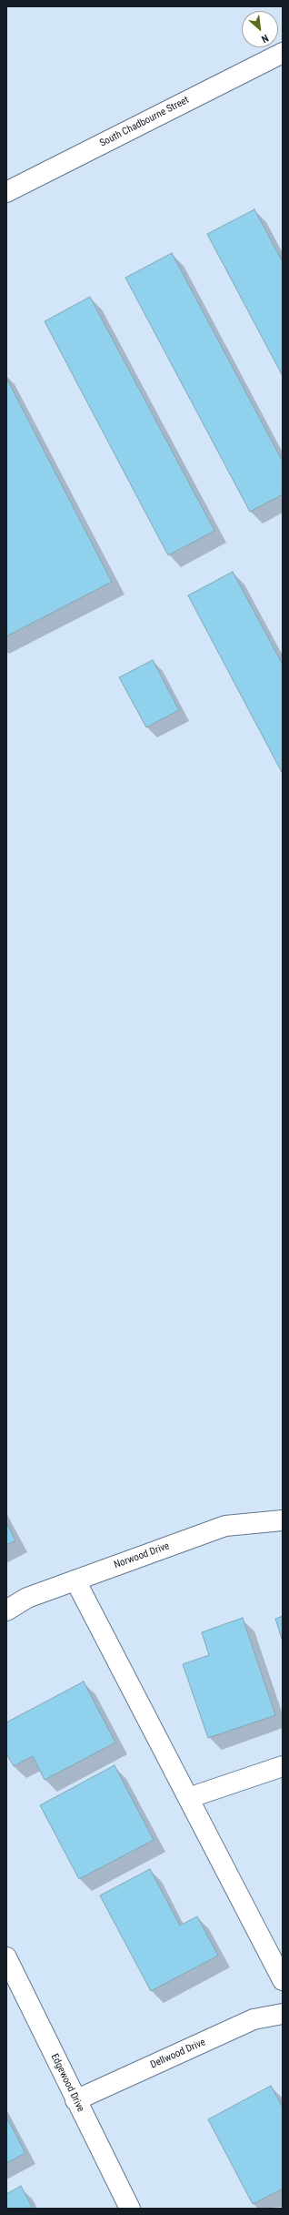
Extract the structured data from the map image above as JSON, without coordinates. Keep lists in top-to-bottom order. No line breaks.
{"streets":{"street":["South Chadbourne Street","Norwood Drive","Dellwood Drive","Edgewood Drive"]},"crossings":[["Dellwood Drive","Edgewood Drive"]],"north":"bottom right"}
